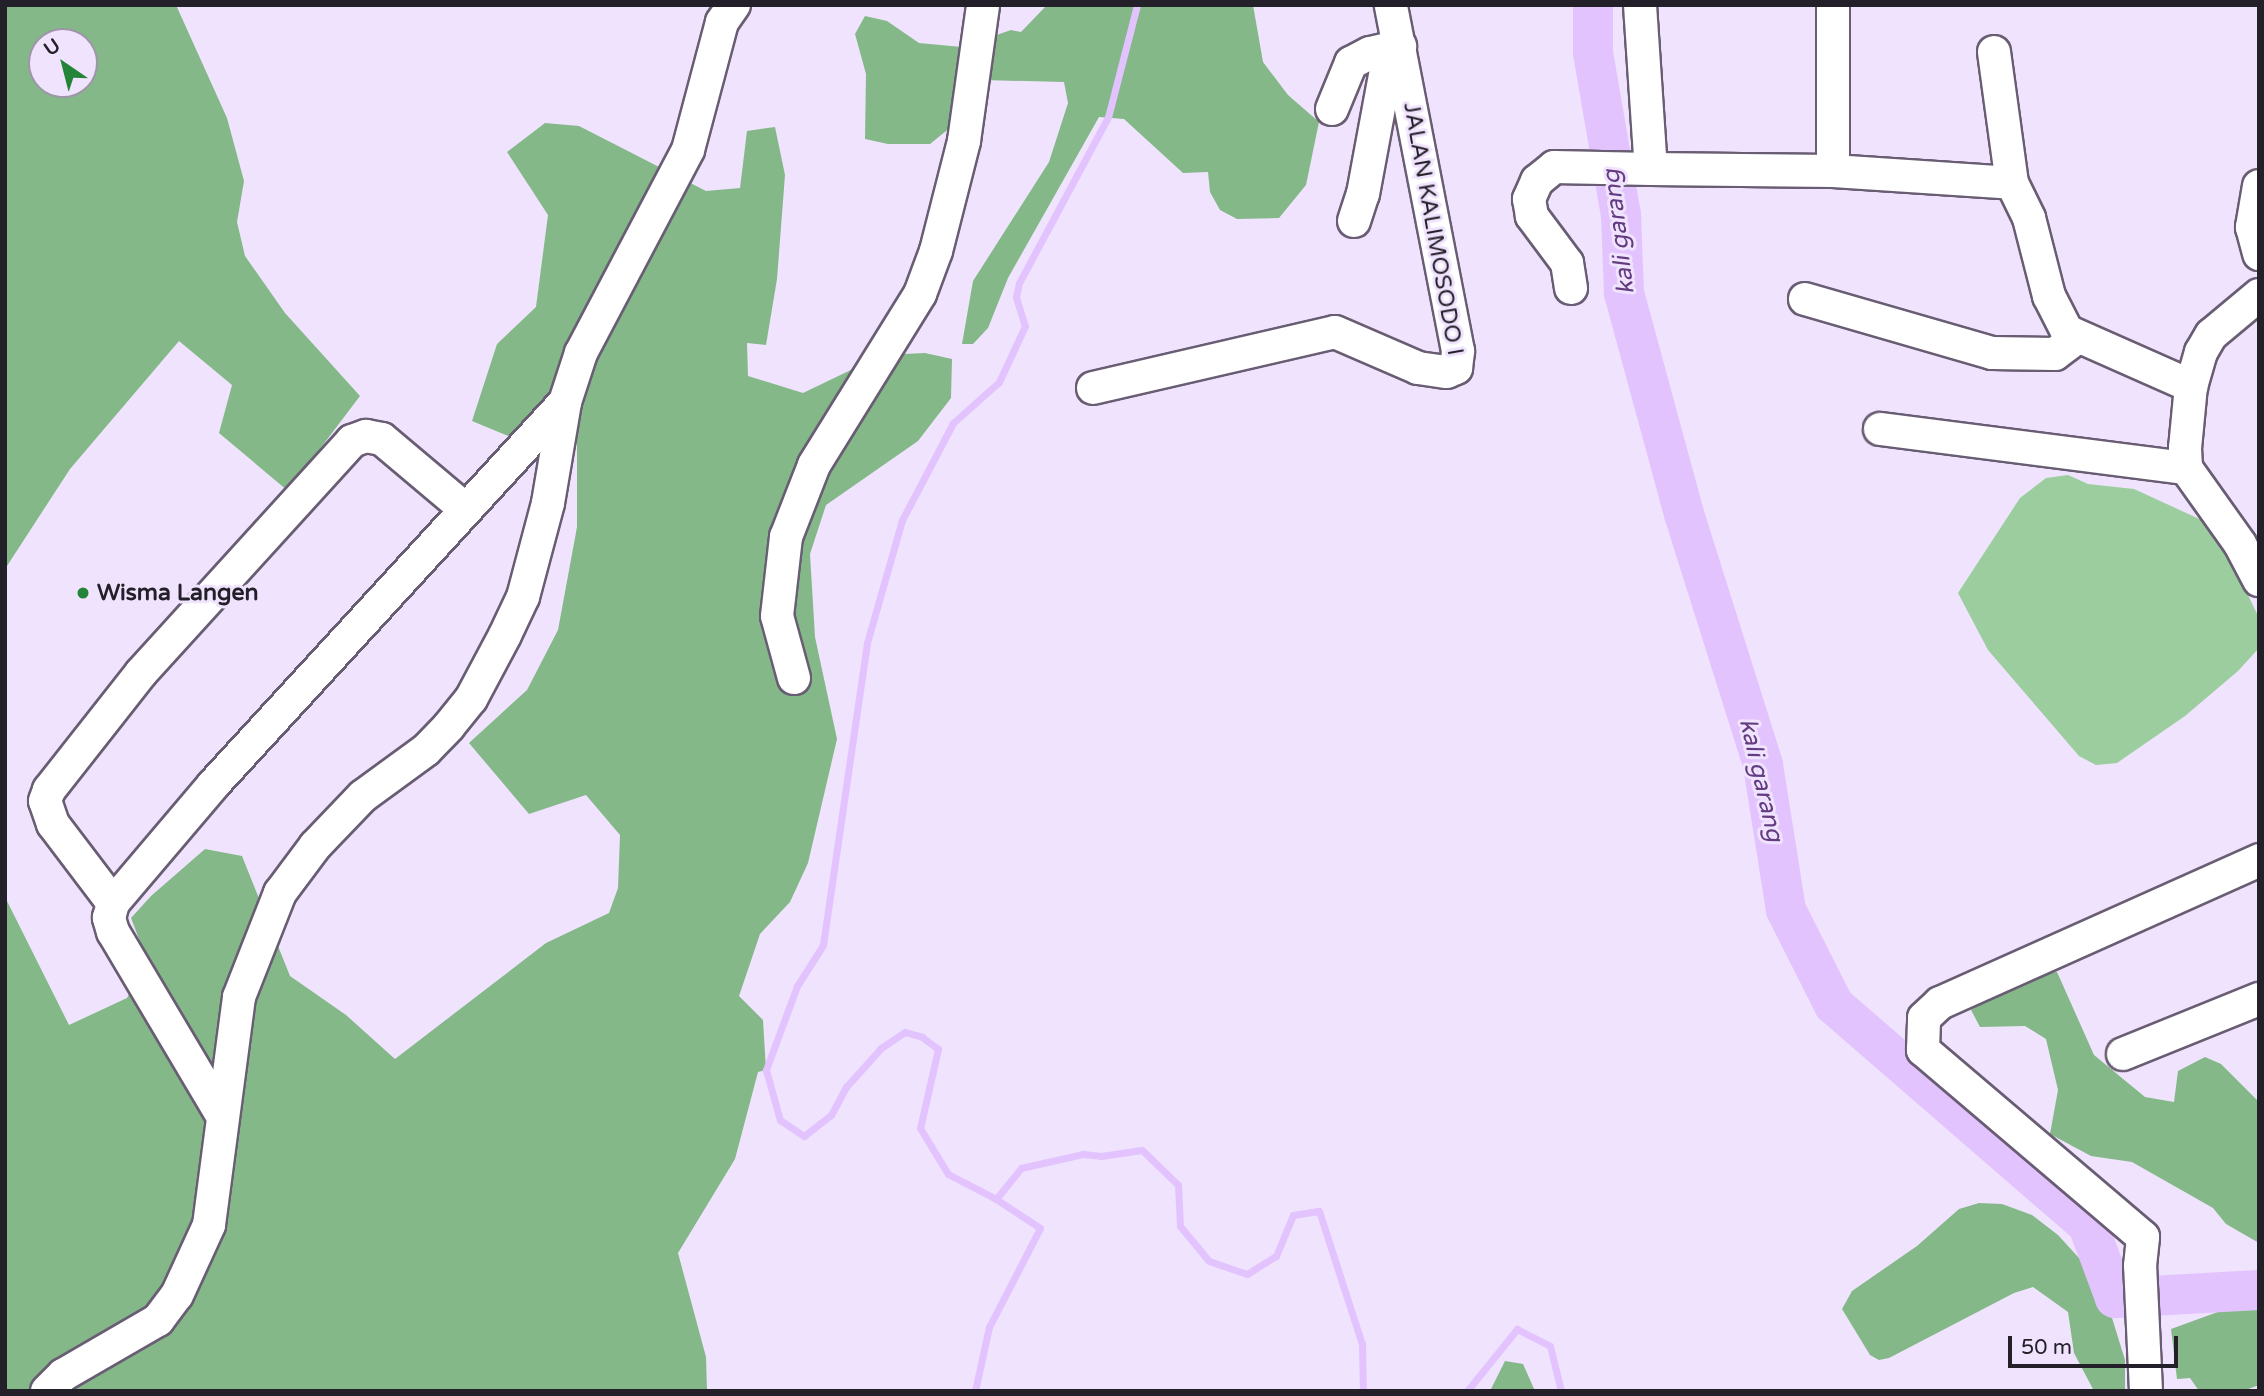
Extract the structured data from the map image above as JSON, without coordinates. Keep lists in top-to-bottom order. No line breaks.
{"streets":{"street":["JALAN KALIMOSODO I"]},"water":["kali garang"],"places":["Wisma Langen"],"scale_bar":"50 m","north":"top left"}
